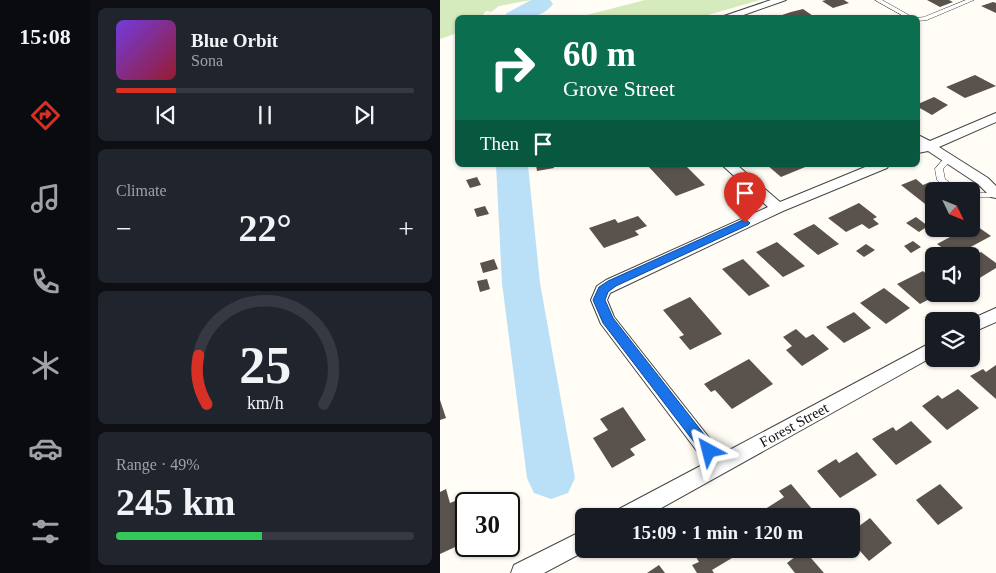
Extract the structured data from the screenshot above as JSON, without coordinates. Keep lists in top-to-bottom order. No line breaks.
{"streets":{"street":["Forest Street"]},"north":"bottom right","page":{"tabs":"15:08","turn":["60 m","Grove Street"],"song":["Blue Orbit","Sona"],"then":"Then","tile":["Climate",["Range · 49%","245 km"]],"heat":["−","22°","+"],"limit":"30","trip":"15:09 · 1 min · 120 m","gauge":["25","km/h"]}}
